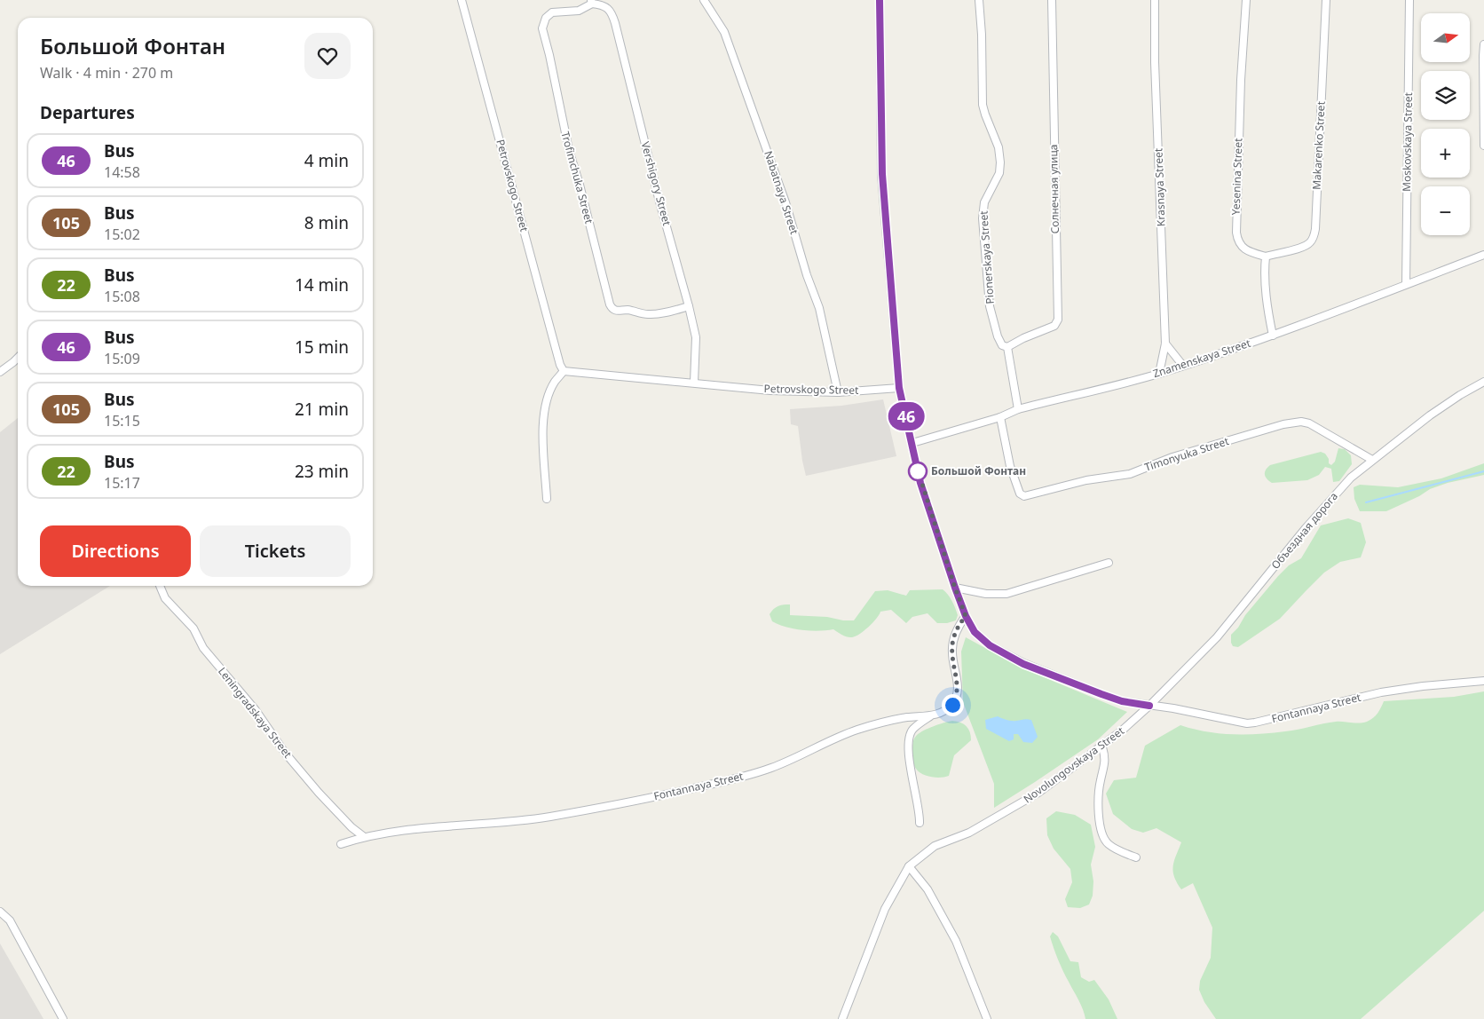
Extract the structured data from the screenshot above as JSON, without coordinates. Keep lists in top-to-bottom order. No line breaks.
{"streets":{"street":["Moskovskaya Street","Makarenko Street","Yesenina Street","Trofimchuka Street","Vershigory Street","Petrovskogo Street","Krasnaya Street","Солнечная улица","Nabatnaya Street","Pionerskaya Street","Znamenskaya Street","Timonyuka Street","Объездная дорога","Fontannaya Street","Leningradskaya Street","Novolungovskaya Street"]},"crossings":[["Moskovskaya Street","Znamenskaya Street"],["Makarenko Street","Yesenina Street"],["Trofimchuka Street","Vershigory Street"],["Vershigory Street","Petrovskogo Street"],["Petrovskogo Street","Nabatnaya Street"],["Petrovskogo Street","Fontannaya Street"],["Krasnaya Street","Znamenskaya Street"],["Солнечная улица","Pionerskaya Street"],["Pionerskaya Street","Znamenskaya Street"],["Znamenskaya Street","Timonyuka Street"],["Znamenskaya Street","Fontannaya Street"],["Timonyuka Street","Объездная дорога"],["Объездная дорога","Fontannaya Street"],["Объездная дорога","Novolungovskaya Street"],["Fontannaya Street","Leningradskaya Street"],["Fontannaya Street","Novolungovskaya Street"]],"places":["Большой Фонтан"],"lines":["bus line 46"],"north":"right","page":{"on_map":"46","map_buttons":["+","−"],"heading":[["Большой Фонтан","Walk · 4 min · 270 m"],"Departures"],"list":[{"mark":"46","name":"Bus","note":"14:58","value":"4 min"},{"mark":"105","name":"Bus","note":"15:02","value":"8 min"},{"mark":"22","name":"Bus","note":"15:08","value":"14 min"},{"mark":"46","name":"Bus","note":"15:09","value":"15 min"},{"mark":"105","name":"Bus","note":"15:15","value":"21 min"},{"mark":"22","name":"Bus","note":"15:17","value":"23 min"}],"buttons":["Directions","Tickets"]}}
